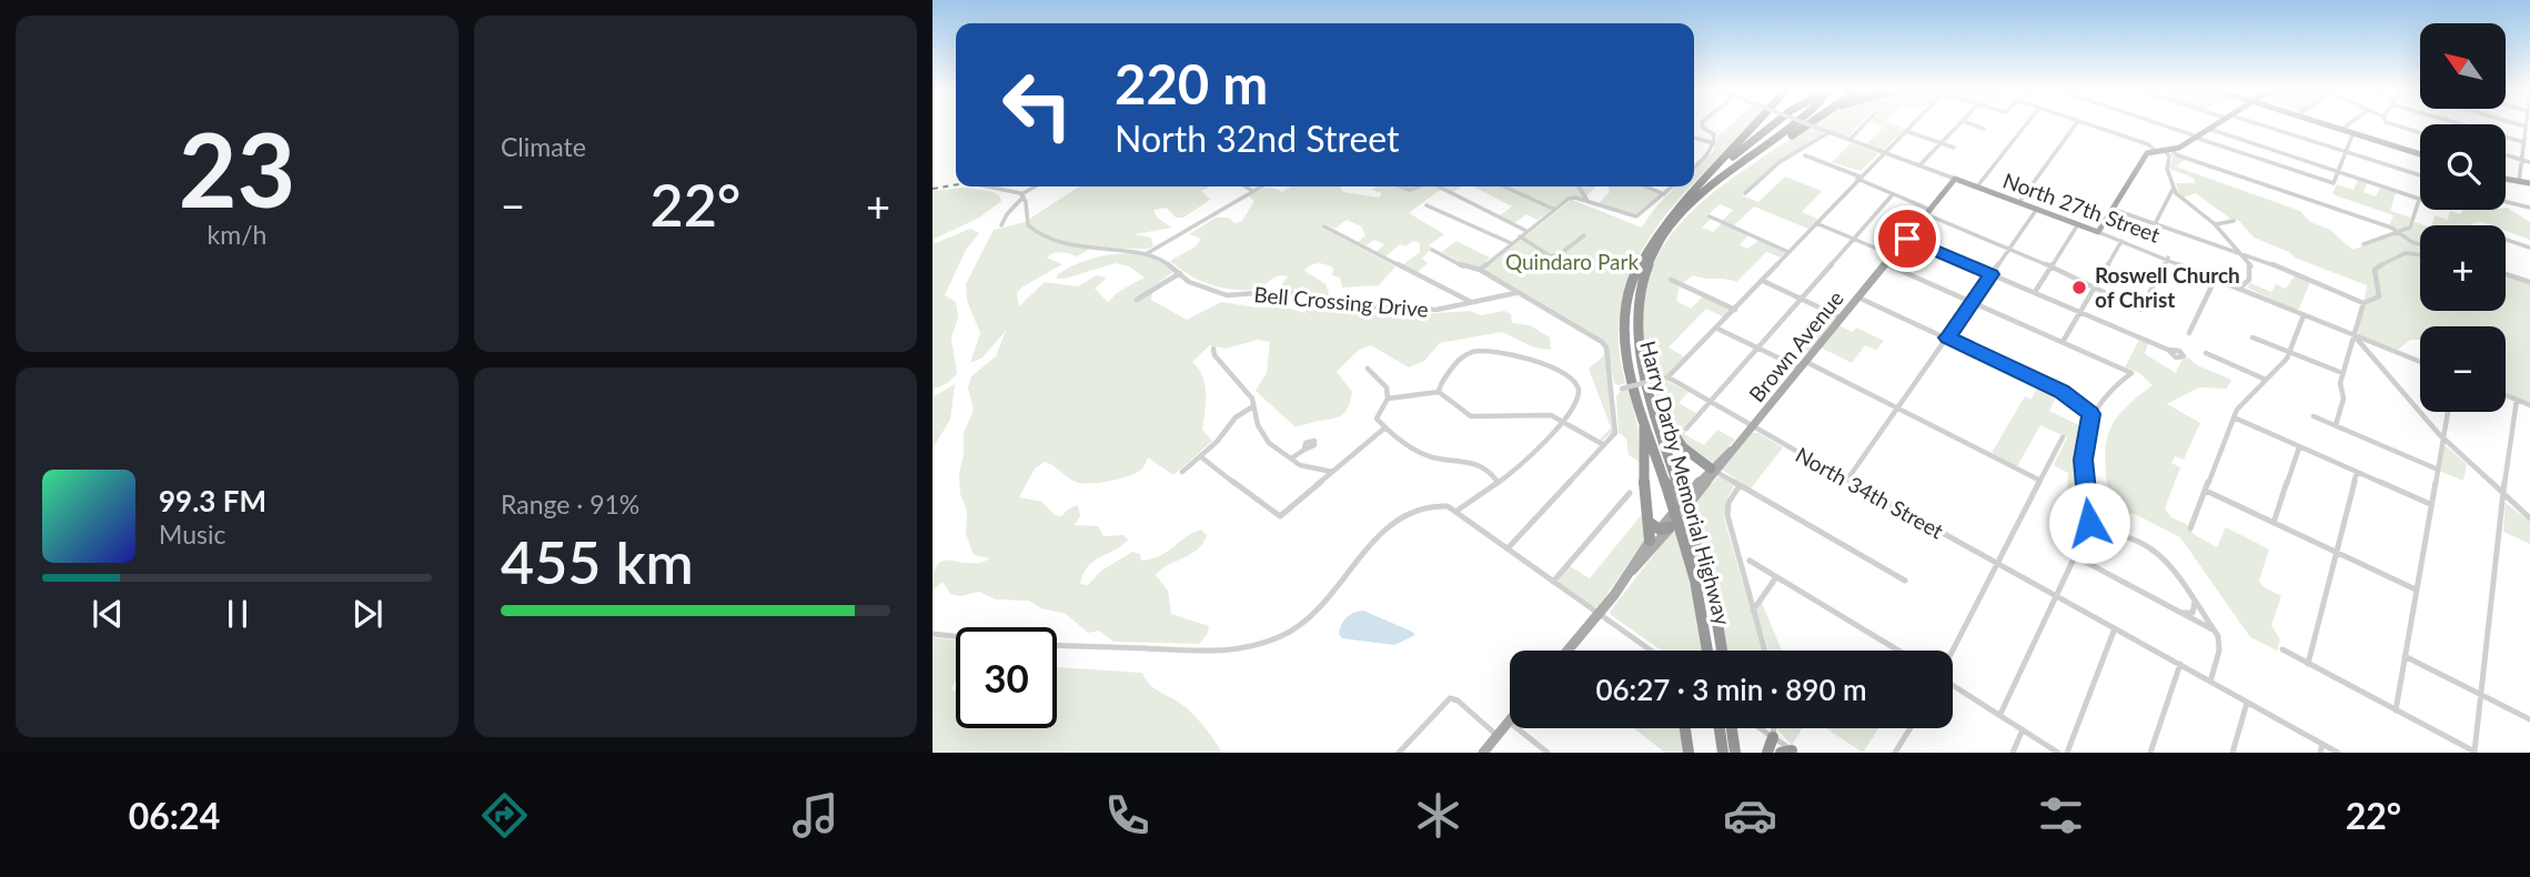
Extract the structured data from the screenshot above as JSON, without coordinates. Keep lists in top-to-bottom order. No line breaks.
{"streets":{"highway":["Harry Darby Memorial Highway"],"main road":["North 27th Street","Brown Avenue"],"street":["Bell Crossing Drive","North 34th Street"]},"crossings":[["North 27th Street","Brown Avenue"],["Brown Avenue","Harry Darby Memorial Highway"],["Brown Avenue","North 34th Street"]],"parks":["Quindaro Park"],"places":["Roswell Church of Christ"],"north":"top left","page":{"tile":[["23","km/h"],"Climate",["Range · 91%","455 km"]],"map_buttons":["+","−"],"turn":["220 m","North 32nd Street"],"heat":["−","22°","+"],"song":["99.3 FM","Music"],"limit":"30","trip":"06:27 · 3 min · 890 m","tabs":["06:24","22°"]}}
